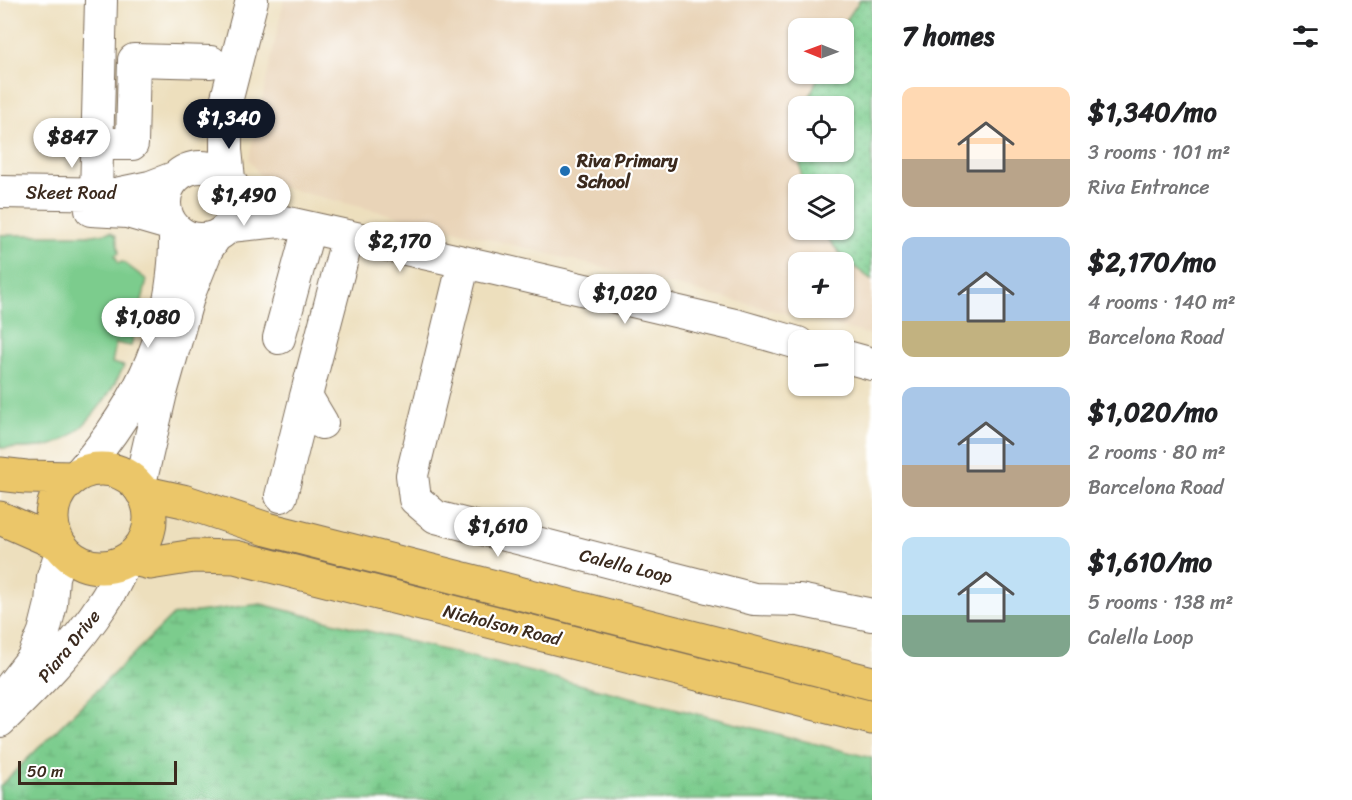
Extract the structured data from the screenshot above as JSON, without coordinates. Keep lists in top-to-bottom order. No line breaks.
{"streets":{"main road":["Nicholson Road"],"street":["Skeet Road","Calella Loop","Piara Drive"]},"crossings":[["Nicholson Road","Piara Drive"]],"places":["Riva Primary School"],"scale_bar":"50 m","north":"left","page":{"heading":"7 homes","map_buttons":["+","−"],"list":[{"name":"$1,340/mo","note":"3 rooms · 101 m² · Riva Entrance"},{"name":"$2,170/mo","note":"4 rooms · 140 m² · Barcelona Road"},{"name":"$1,020/mo","note":"2 rooms · 80 m² · Barcelona Road"},{"name":"$1,610/mo","note":"5 rooms · 138 m² · Calella Loop"}],"price":["$1,340","$847","$1,490","$2,170","$1,020","$1,080","$1,610"],"scale":"50 m"}}
